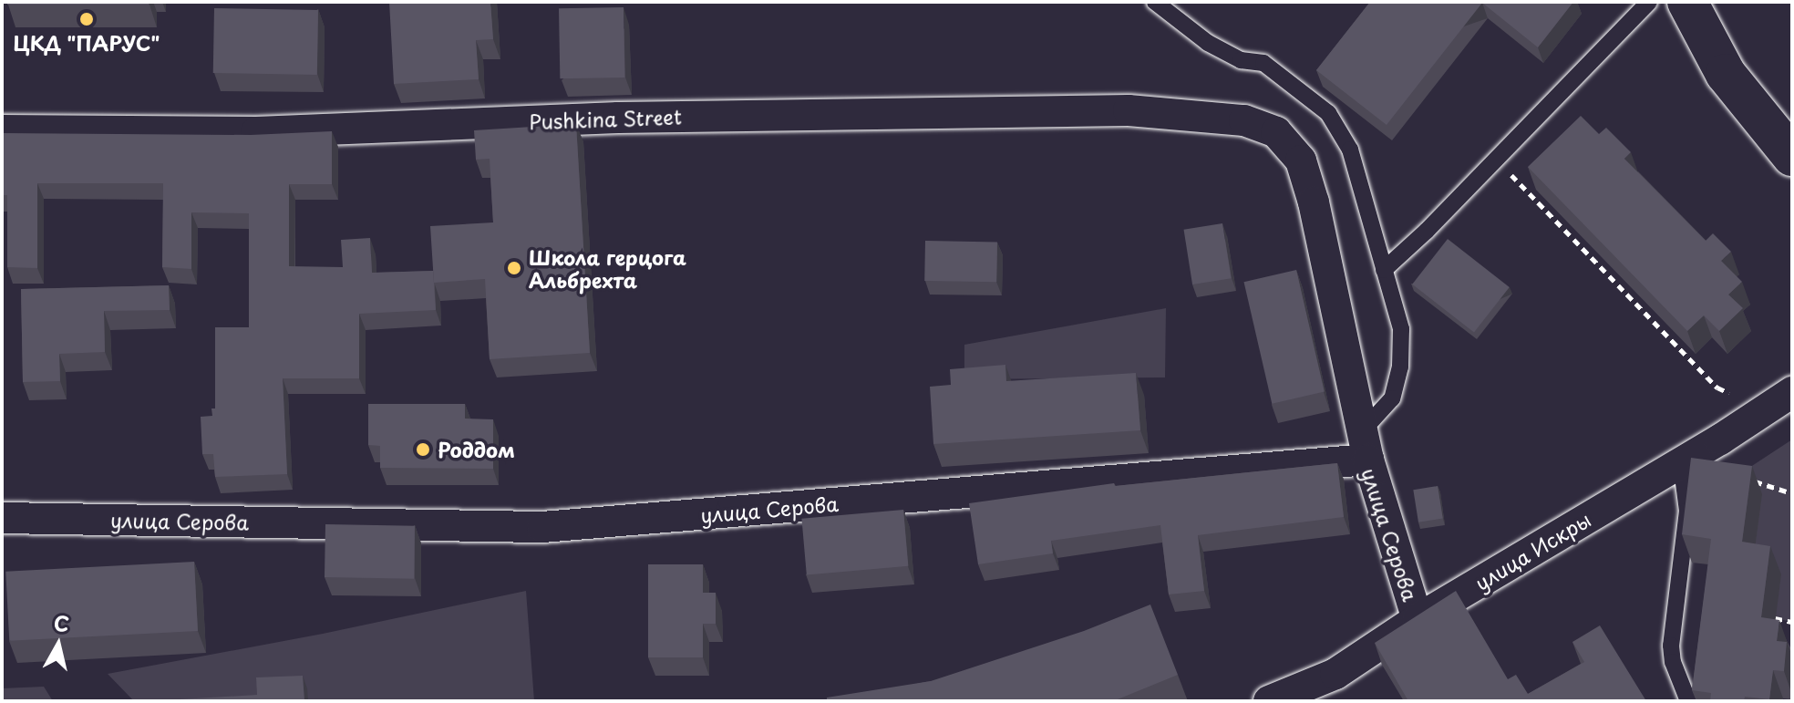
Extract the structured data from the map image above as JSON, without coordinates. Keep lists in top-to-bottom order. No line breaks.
{"streets":{"street":["Pushkina Street","улица Серова","улица Искры"]},"crossings":[["Pushkina Street","улица Серова"],["улица Серова","улица Искры"]],"places":["ЦКД \"ПАРУС\"","Школа герцога Альбрехта","Роддом"],"north":"top"}
